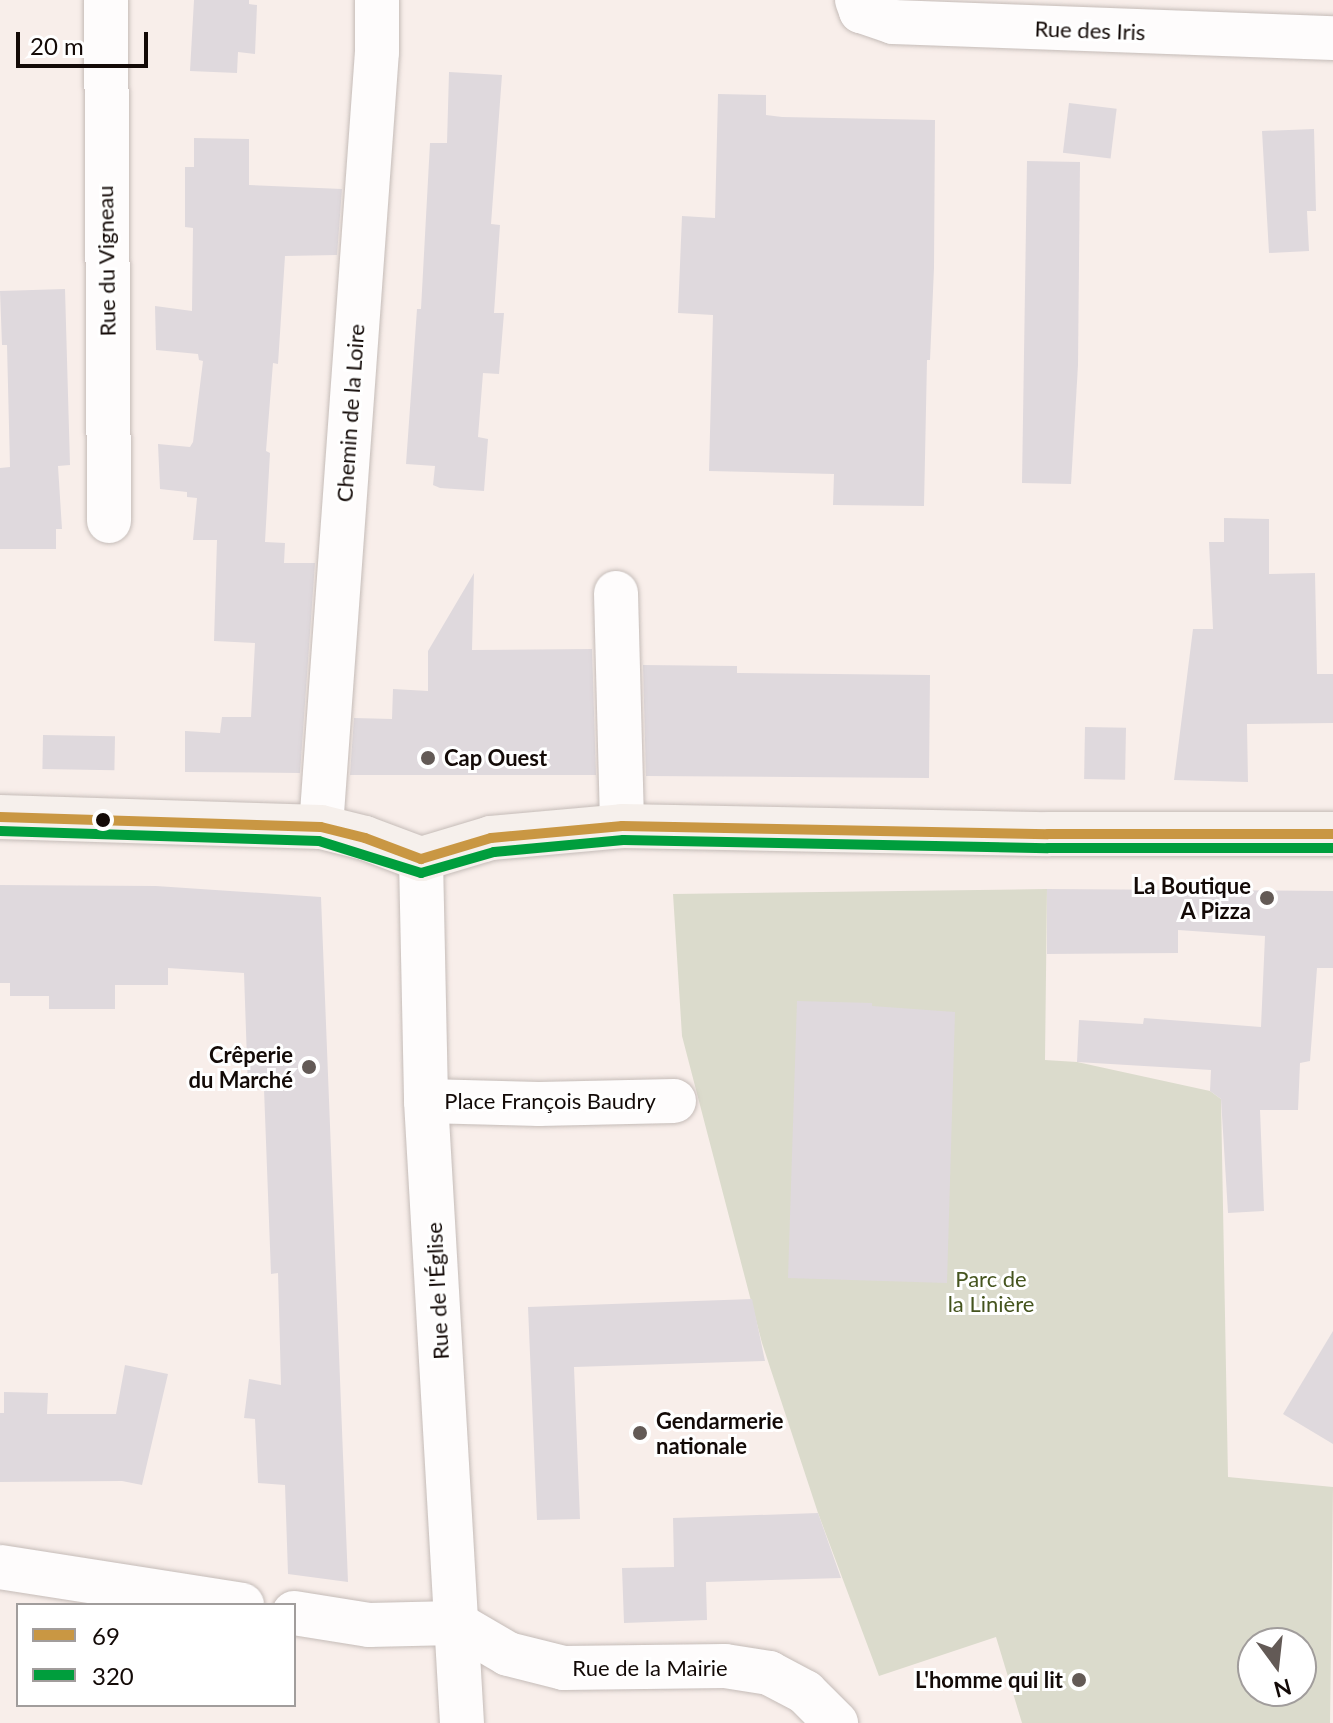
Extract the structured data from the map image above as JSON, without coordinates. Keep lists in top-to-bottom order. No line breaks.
{"streets":{"street":["Rue des Iris","Rue du Vigneau","Chemin de la Loire","Place François Baudry","Rue de l'Église","Rue de la Mairie"]},"crossings":[["Place François Baudry","Rue de l'Église"],["Rue de l'Église","Rue de la Mairie"]],"parks":["Parc de la Linière"],"places":["Cap Ouest","La Boutique A Pizza","Crêperie du Marché","Gendarmerie nationale","L'homme qui lit"],"lines":["transit line 69","transit line 320"],"legend":["69","320"],"scale_bar":"20 m","north":"bottom"}
